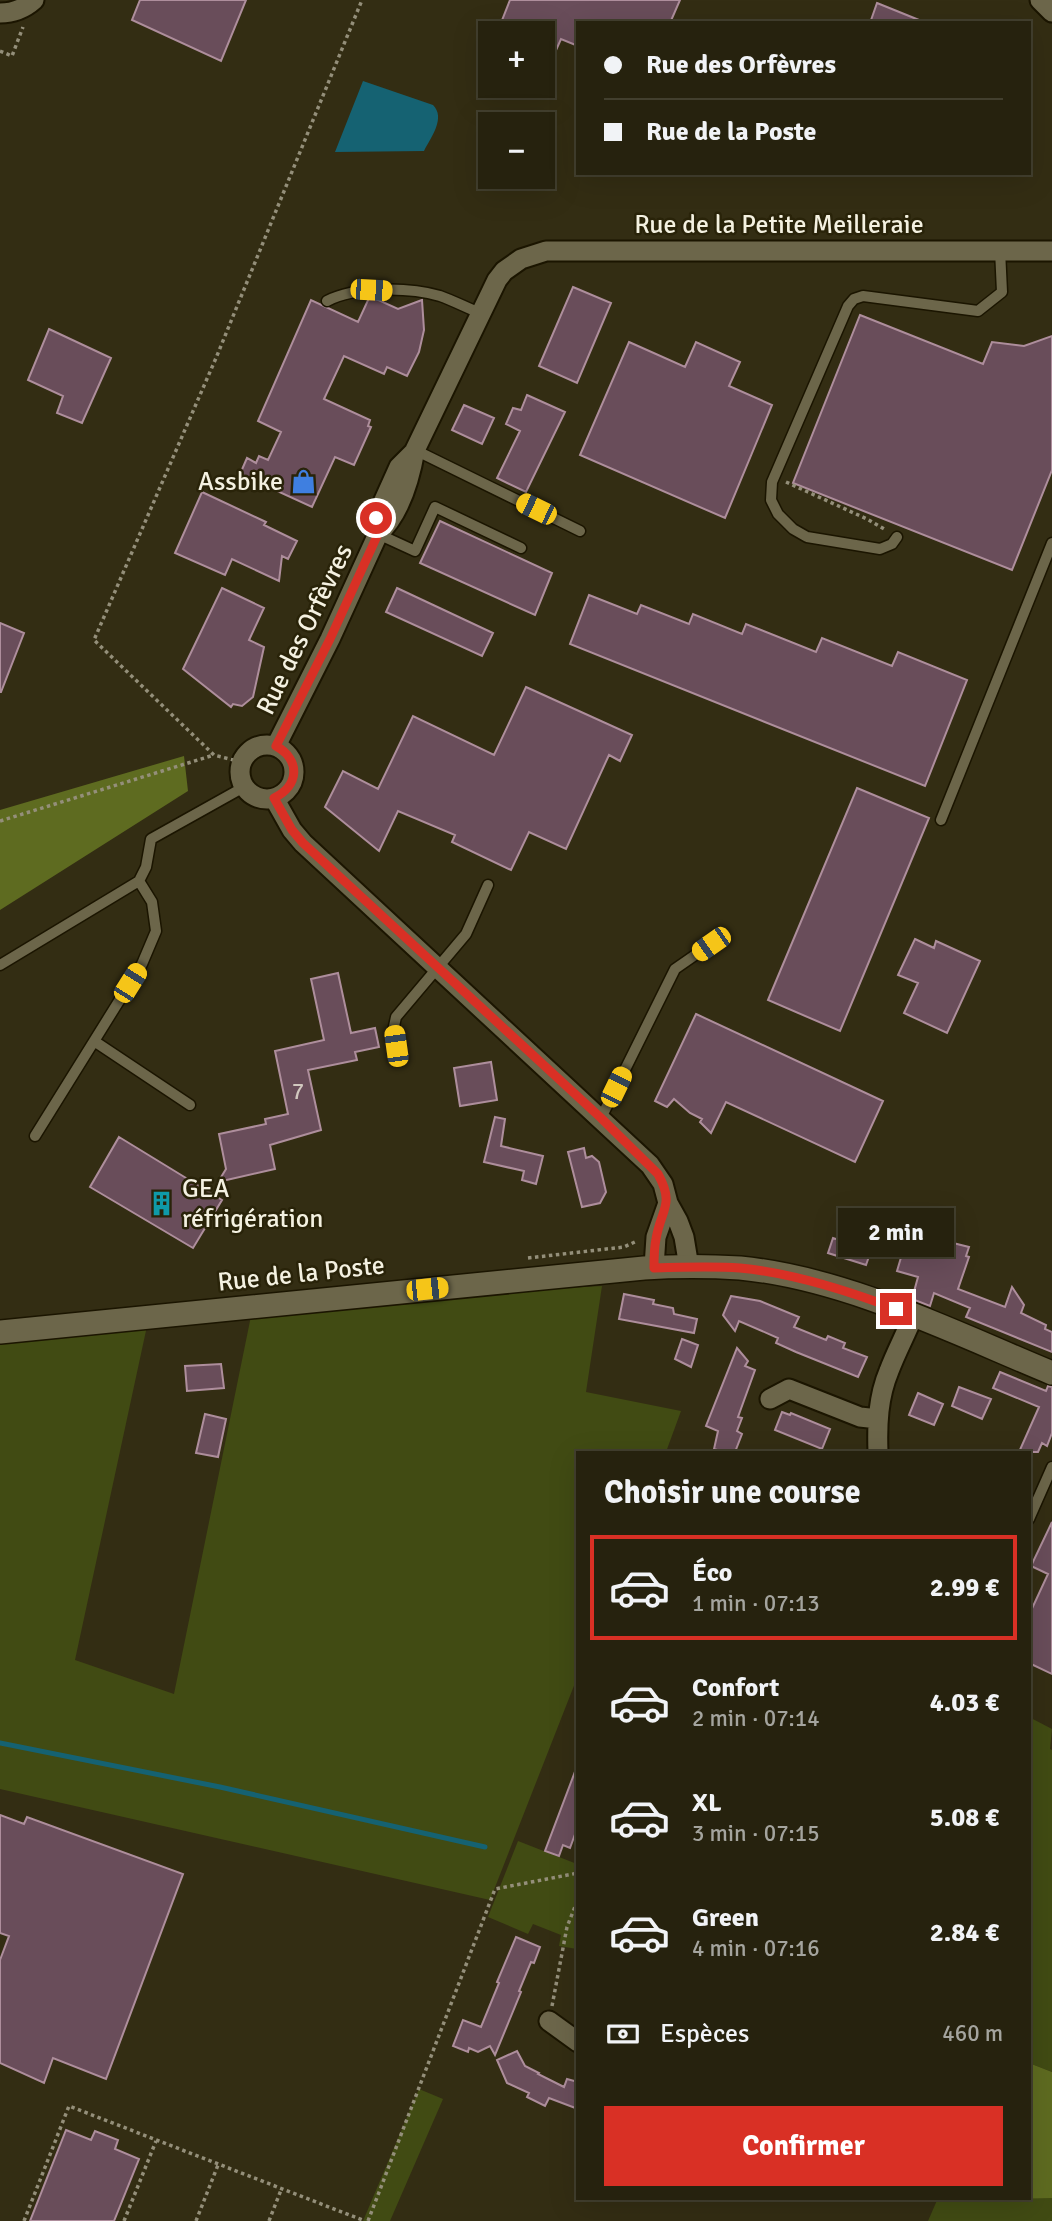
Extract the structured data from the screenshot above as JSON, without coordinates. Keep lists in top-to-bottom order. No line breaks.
{"streets":{"street":["Rue de la Petite Meilleraie","Rue des Orfèvres","Rue de la Poste"]},"crossings":[["Rue de la Petite Meilleraie","Rue des Orfèvres"]],"places":{"shop":["Assbike"],"building":["GEA réfrigération"]},"house_numbers":["7"],"page":{"map_buttons":["+","−"],"banner":["Rue des Orfèvres","Rue de la Poste"],"bubble":"2 min","heading":"Choisir une course","list":[{"name":"Éco","note":"1 min · 07:13","value":"2.99 €"},{"name":"Confort","note":"2 min · 07:14","value":"4.03 €"},{"name":"XL","note":"3 min · 07:15","value":"5.08 €"},{"name":"Green","note":"4 min · 07:16","value":"2.84 €"}],"pay":["Espèces","460 m"],"buttons":"Confirmer"}}
